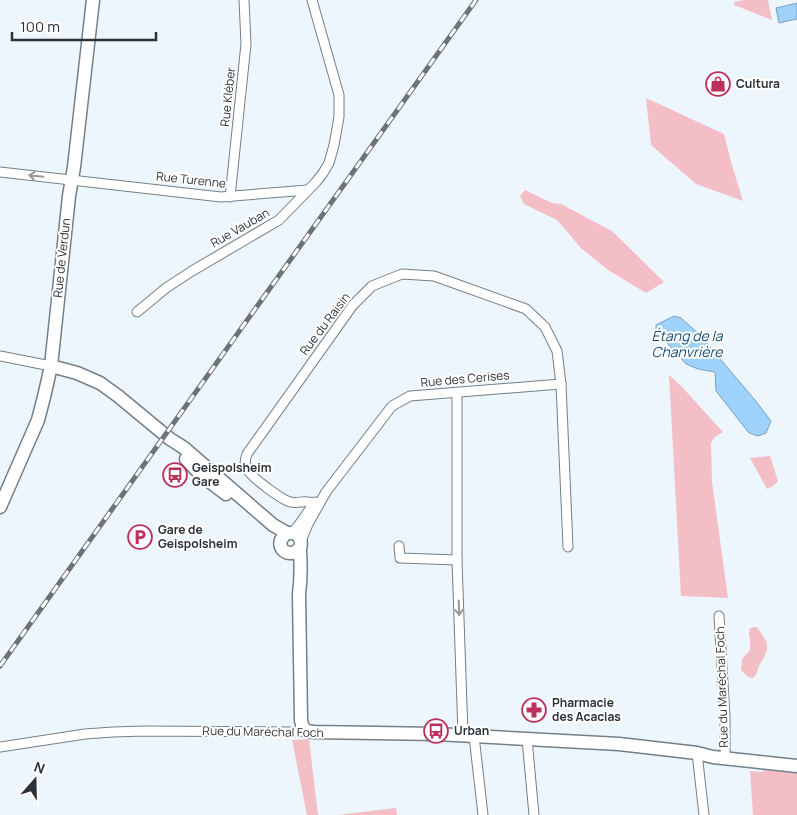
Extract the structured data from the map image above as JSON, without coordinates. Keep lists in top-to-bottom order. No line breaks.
{"streets":{"main road":["Rue de Verdun","Rue du Maréchal Foch"],"street":["Rue Kléber","Rue Turenne","Rue Vauban","Rue du Raisin","Rue des Cerises"]},"crossings":[["Rue Kléber","Rue Turenne"],["Rue Turenne","Rue Vauban"],["Rue Turenne","Rue de Verdun"],["Rue du Raisin","Rue des Cerises"]],"water":["Étang de la Chanvrière"],"places":{"shop":["Cultura"],"bus stop":["Geispolsheim Gare","Urban"],"parking":["Gare de Geispolsheim"],"pharmacy":["Pharmacie des Acacias"]},"scale_bar":"100 m","north":"top"}
